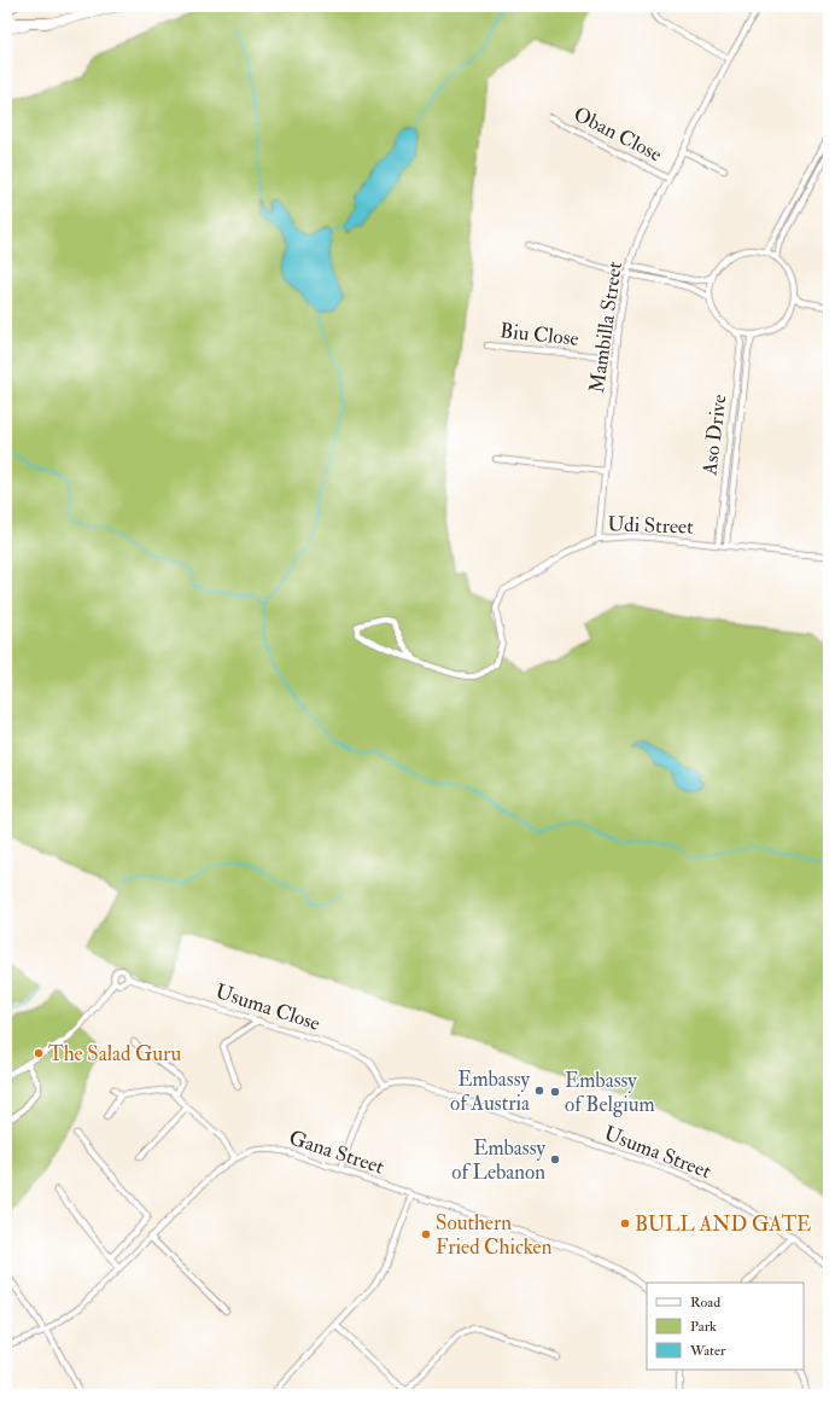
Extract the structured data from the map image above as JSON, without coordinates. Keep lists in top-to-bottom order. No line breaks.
{"streets":{"street":["Oban Close","Mambilla Street","Biu Close","Aso Drive","Udi Street","Usuma Close","Gana Street","Usuma Street"]},"crossings":[["Oban Close","Mambilla Street"],["Mambilla Street","Biu Close"],["Mambilla Street","Udi Street"],["Aso Drive","Udi Street"],["Usuma Close","Usuma Street"]],"places":["The Salad Guru","Embassy of Austria","Embassy of Belgium","Embassy of Lebanon","BULL AND GATE","Southern Fried Chicken"],"legend":["Road","Park","Water"]}
